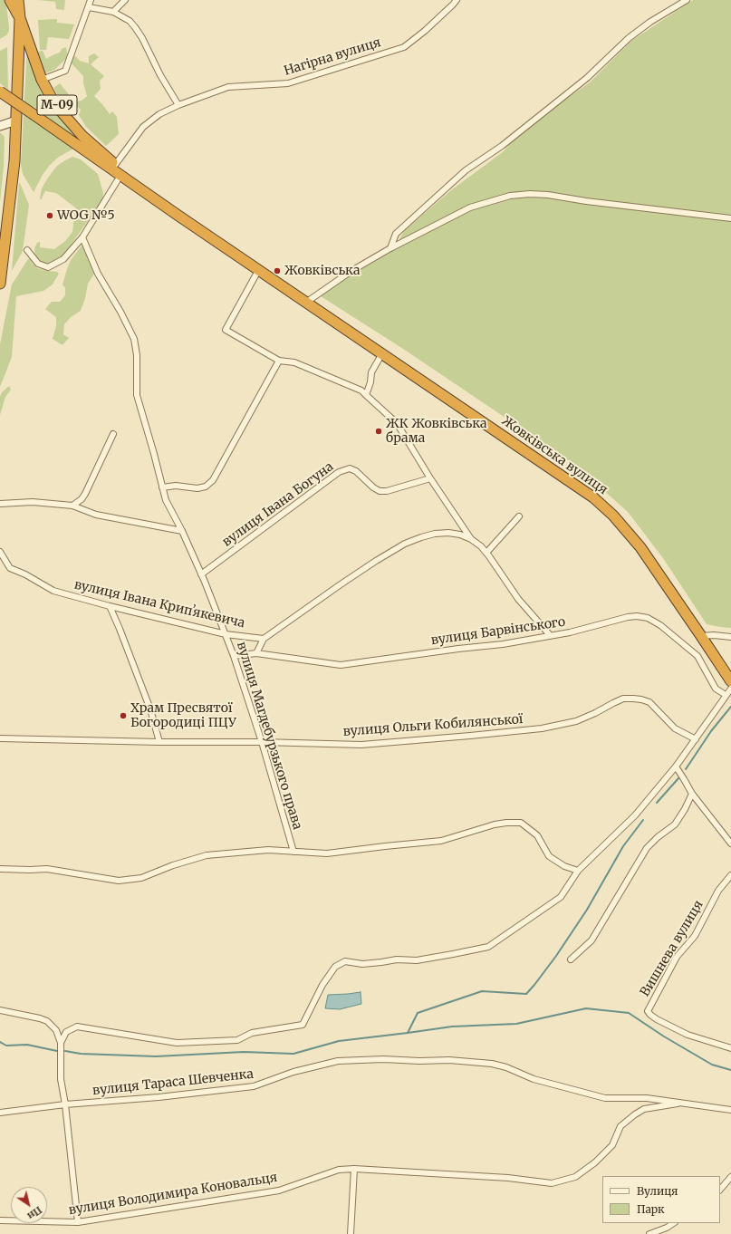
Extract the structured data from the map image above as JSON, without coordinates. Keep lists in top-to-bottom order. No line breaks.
{"streets":{"highway":["М-09","Жовківська вулиця"],"street":["Нагірна вулиця","вулиця Івана Богуна","вулиця Івана Крипʼякевича","вулиця Барвінського","вулиця Ольги Кобилянської","вулиця Магдебурзького права","Вишнева вулиця","вулиця Тараса Шевченка","вулиця Володимира Коновальця"]},"crossings":[["Нагірна вулиця","М-09"],["М-09","Жовківська вулиця"],["вулиця Івана Богуна","вулиця Магдебурзького права"],["вулиця Івана Крипʼякевича","вулиця Магдебурзького права"],["вулиця Барвінського","вулиця Магдебурзького права"],["вулиця Ольги Кобилянської","вулиця Магдебурзького права"],["вулиця Тараса Шевченка","вулиця Володимира Коновальця"]],"places":["WOG №5","Жовківська","ЖК Жовківська брама","Храм Пресвятої Богородиці ПЦУ"],"legend":["Вулиця","Парк"],"north":"bottom right"}
